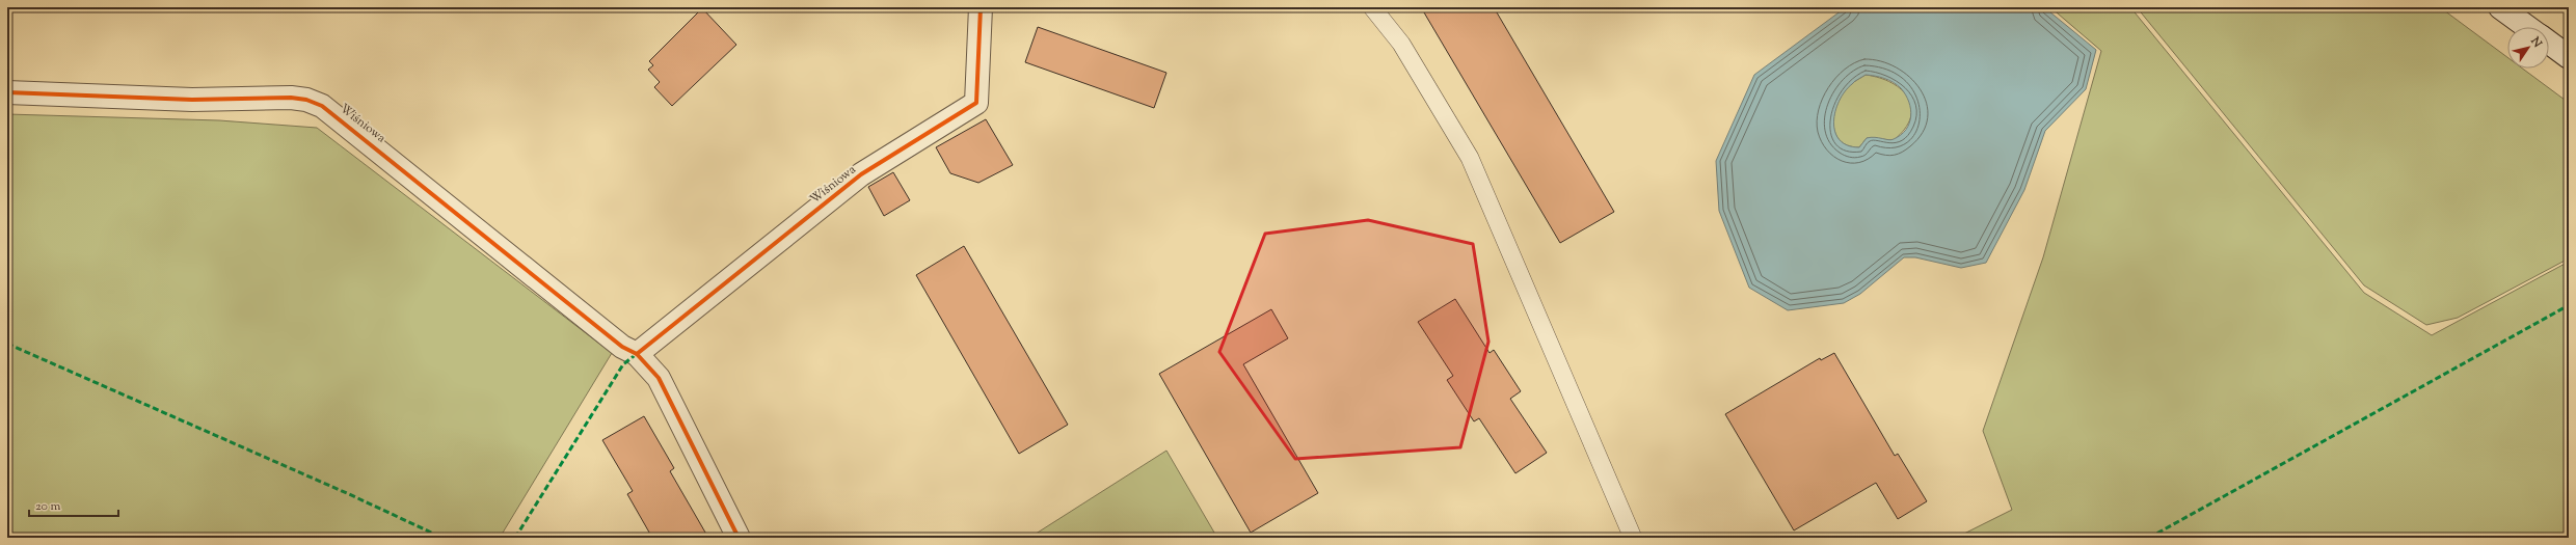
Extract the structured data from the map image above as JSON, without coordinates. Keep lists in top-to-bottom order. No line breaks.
{"streets":{"street":["Wiśniowa"]},"scale_bar":"20 m","north":"top right"}
